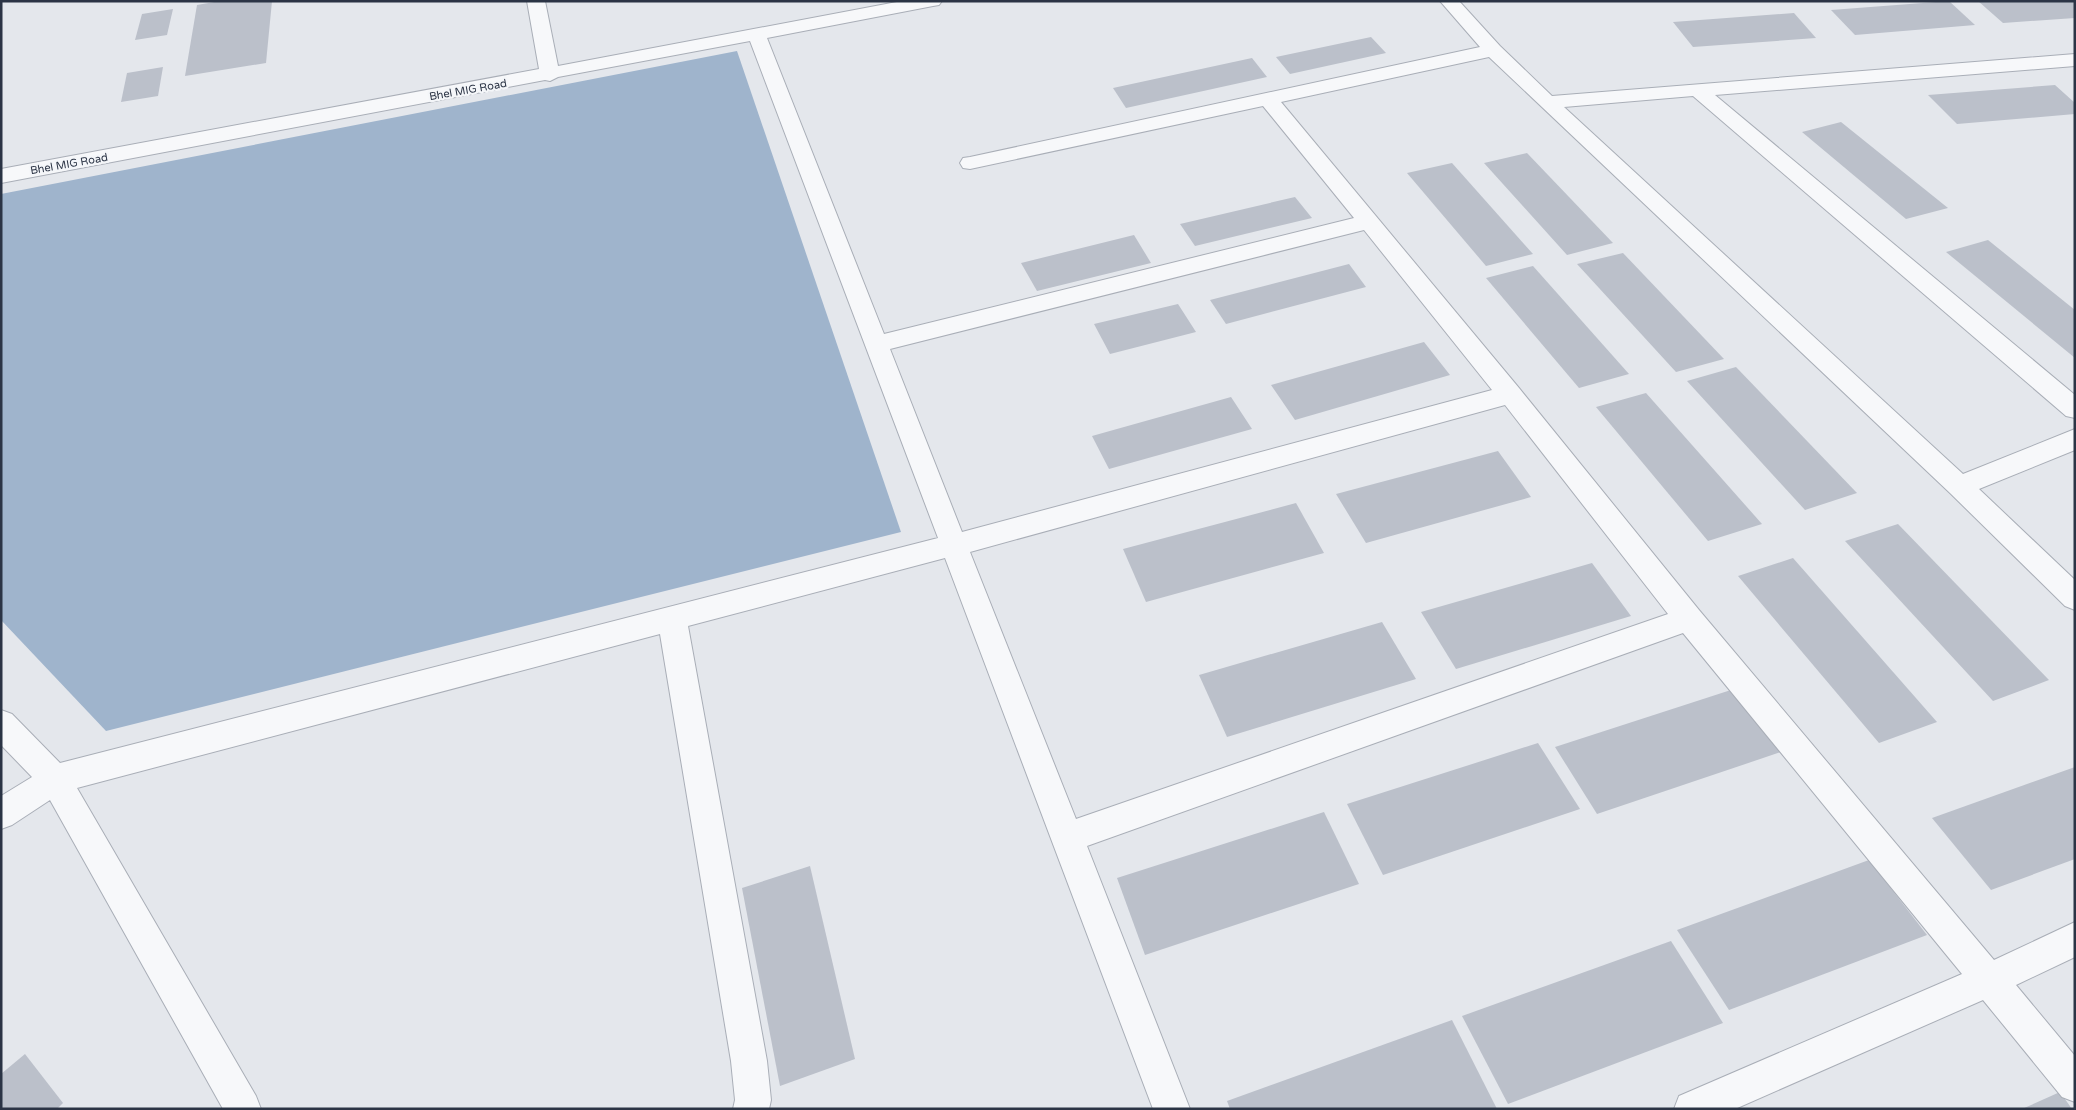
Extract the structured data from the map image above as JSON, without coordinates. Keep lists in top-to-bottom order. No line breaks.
{"streets":{"street":["Bhel MIG Road"]}}
